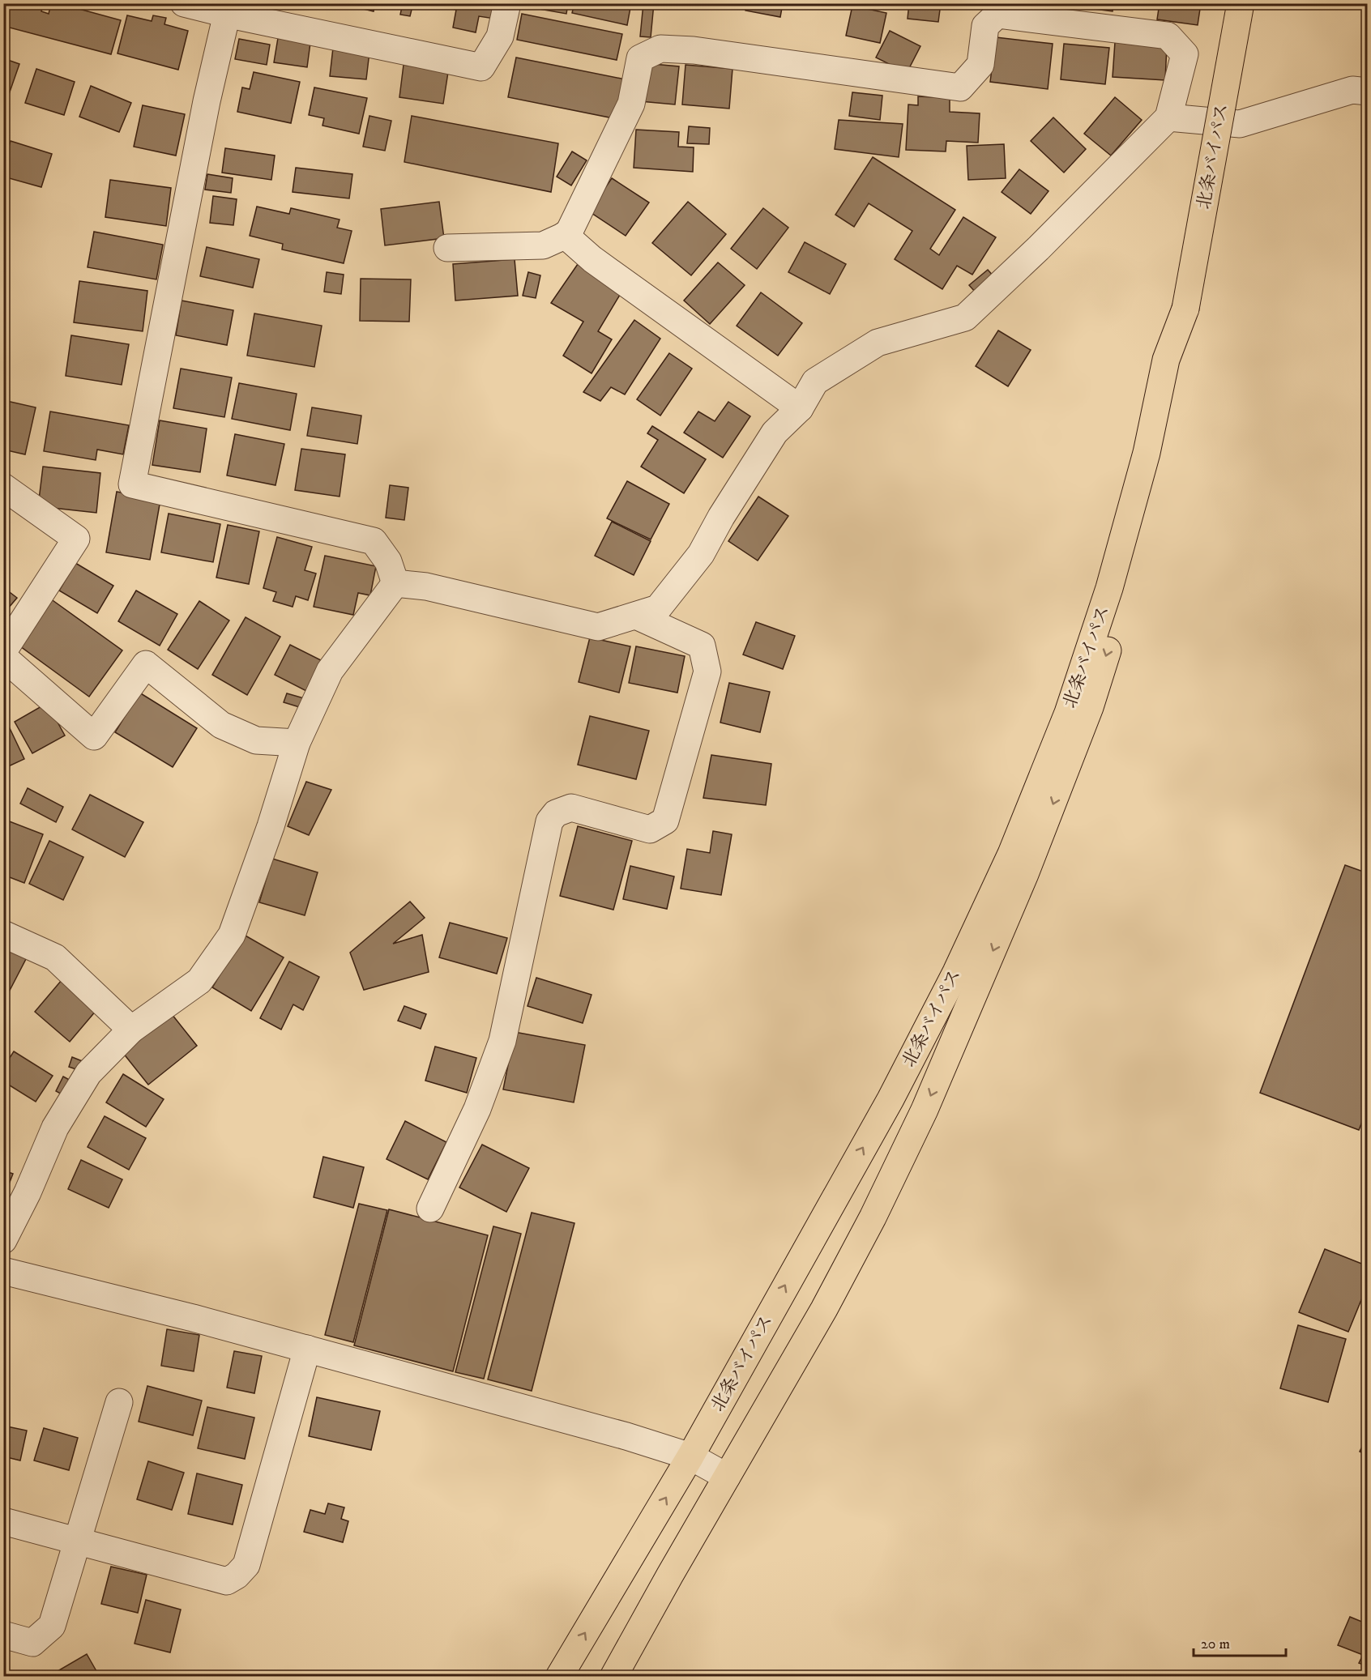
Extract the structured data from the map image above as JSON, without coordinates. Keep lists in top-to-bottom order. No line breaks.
{"streets":{"highway":["北条バイパス"]},"scale_bar":"20 m"}
